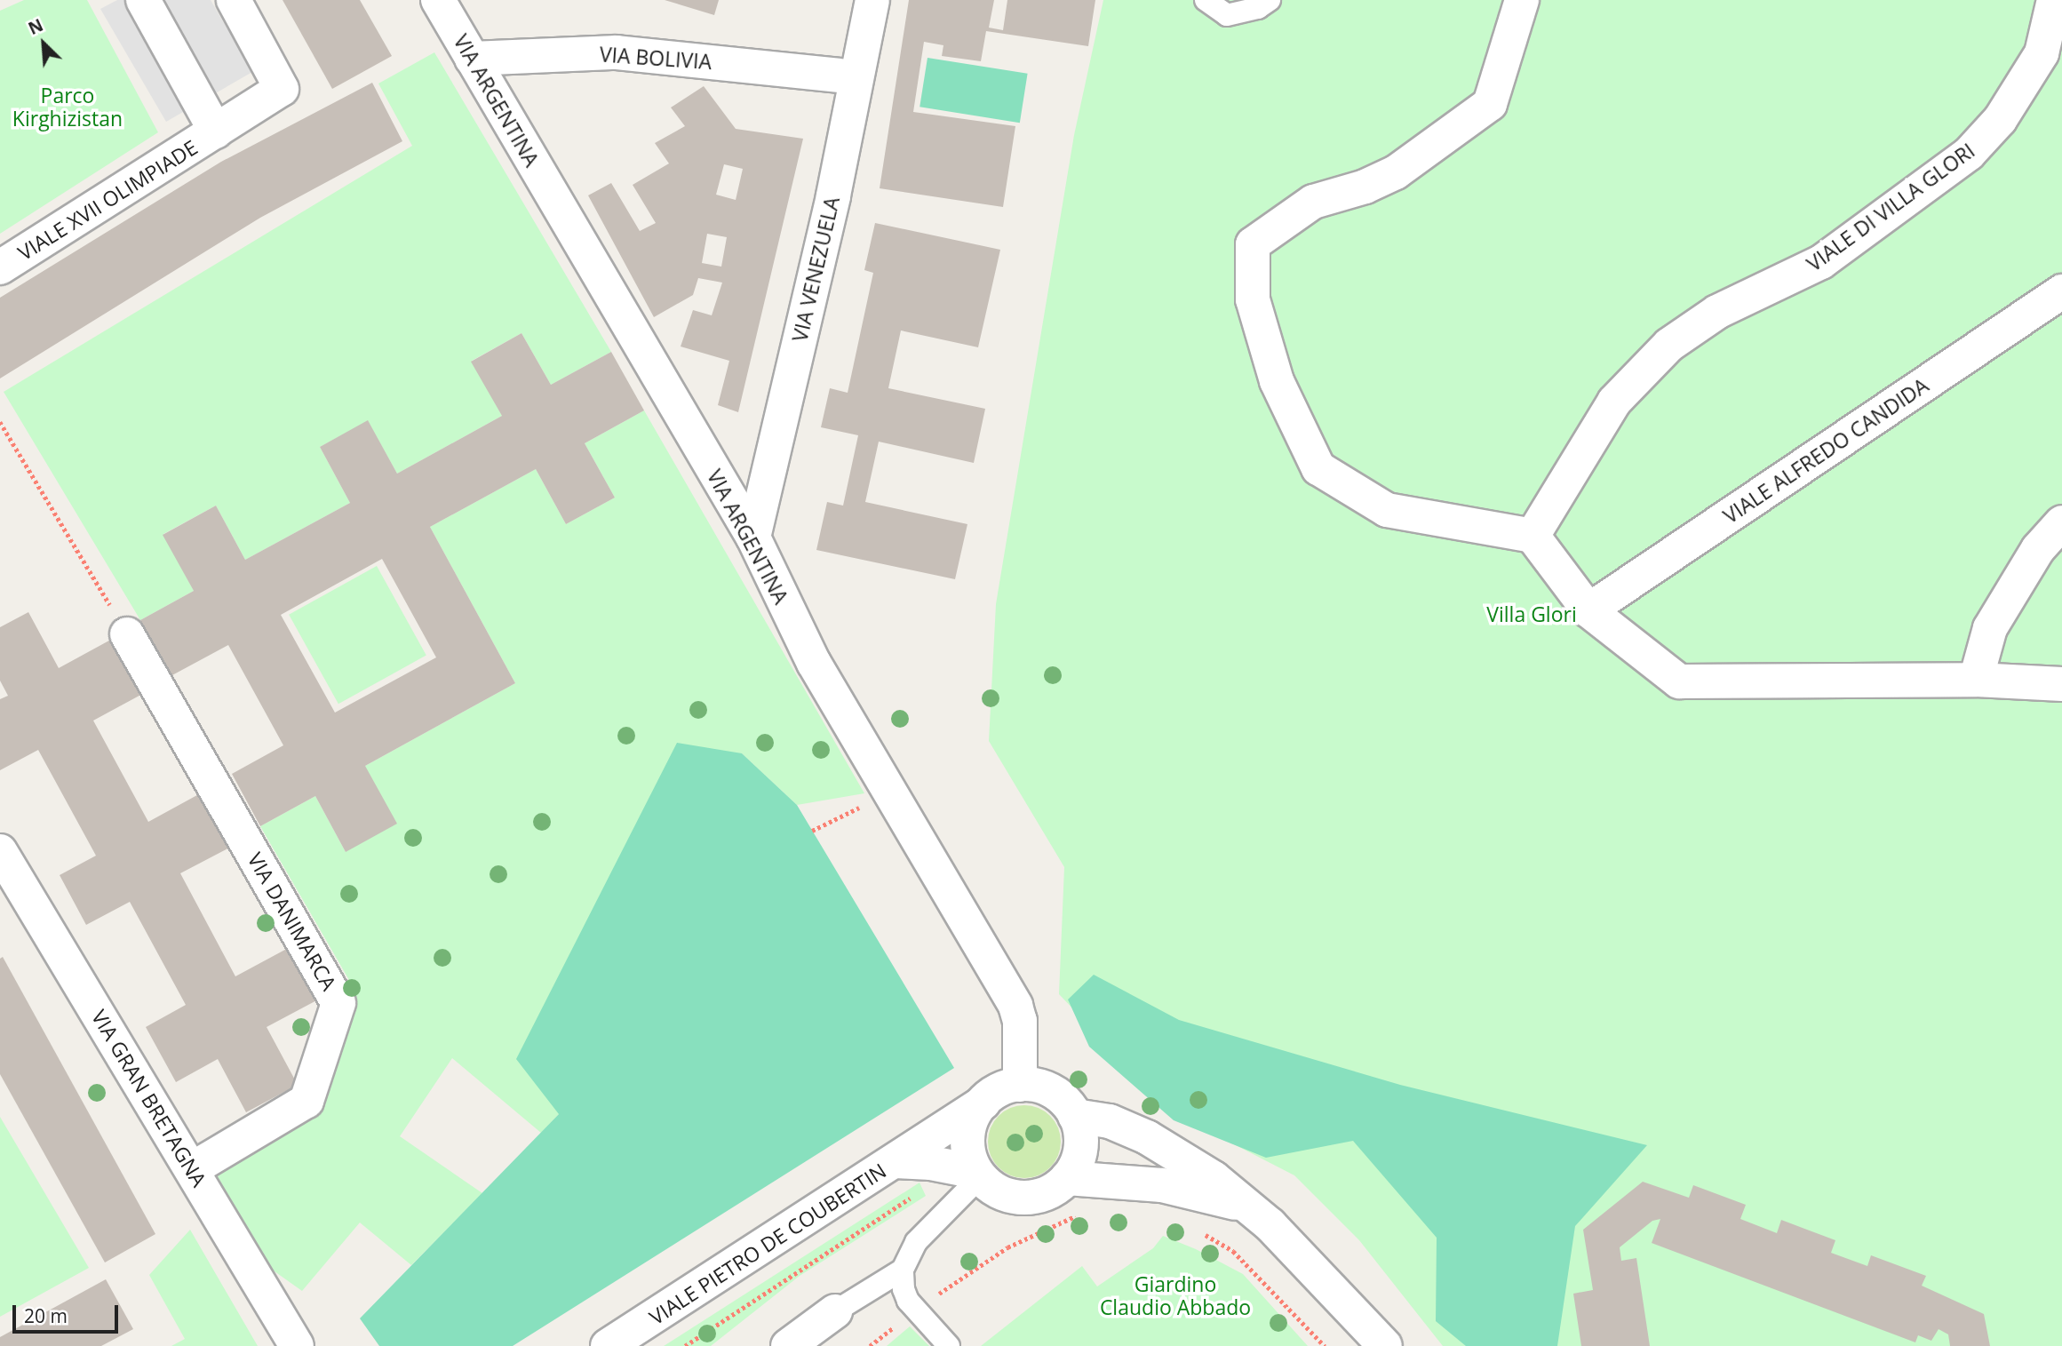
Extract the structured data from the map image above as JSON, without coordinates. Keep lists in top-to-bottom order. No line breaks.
{"streets":{"street":["VIA BOLIVIA","VIA ARGENTINA","VIALE XVII OLIMPIADE","VIALE DI VILLA GLORI","VIA VENEZUELA","VIALE ALFREDO CANDIDA","VIA DANIMARCA","VIA GRAN BRETAGNA","VIALE PIETRO DE COUBERTIN"]},"crossings":[["VIA BOLIVIA","VIA ARGENTINA"],["VIA ARGENTINA","VIA VENEZUELA"],["VIA ARGENTINA","VIALE PIETRO DE COUBERTIN"],["VIA DANIMARCA","VIA GRAN BRETAGNA"]],"parks":["Parco Kirghizistan","Villa Glori","Giardino Claudio Abbado"],"scale_bar":"20 m","north":"top left"}
